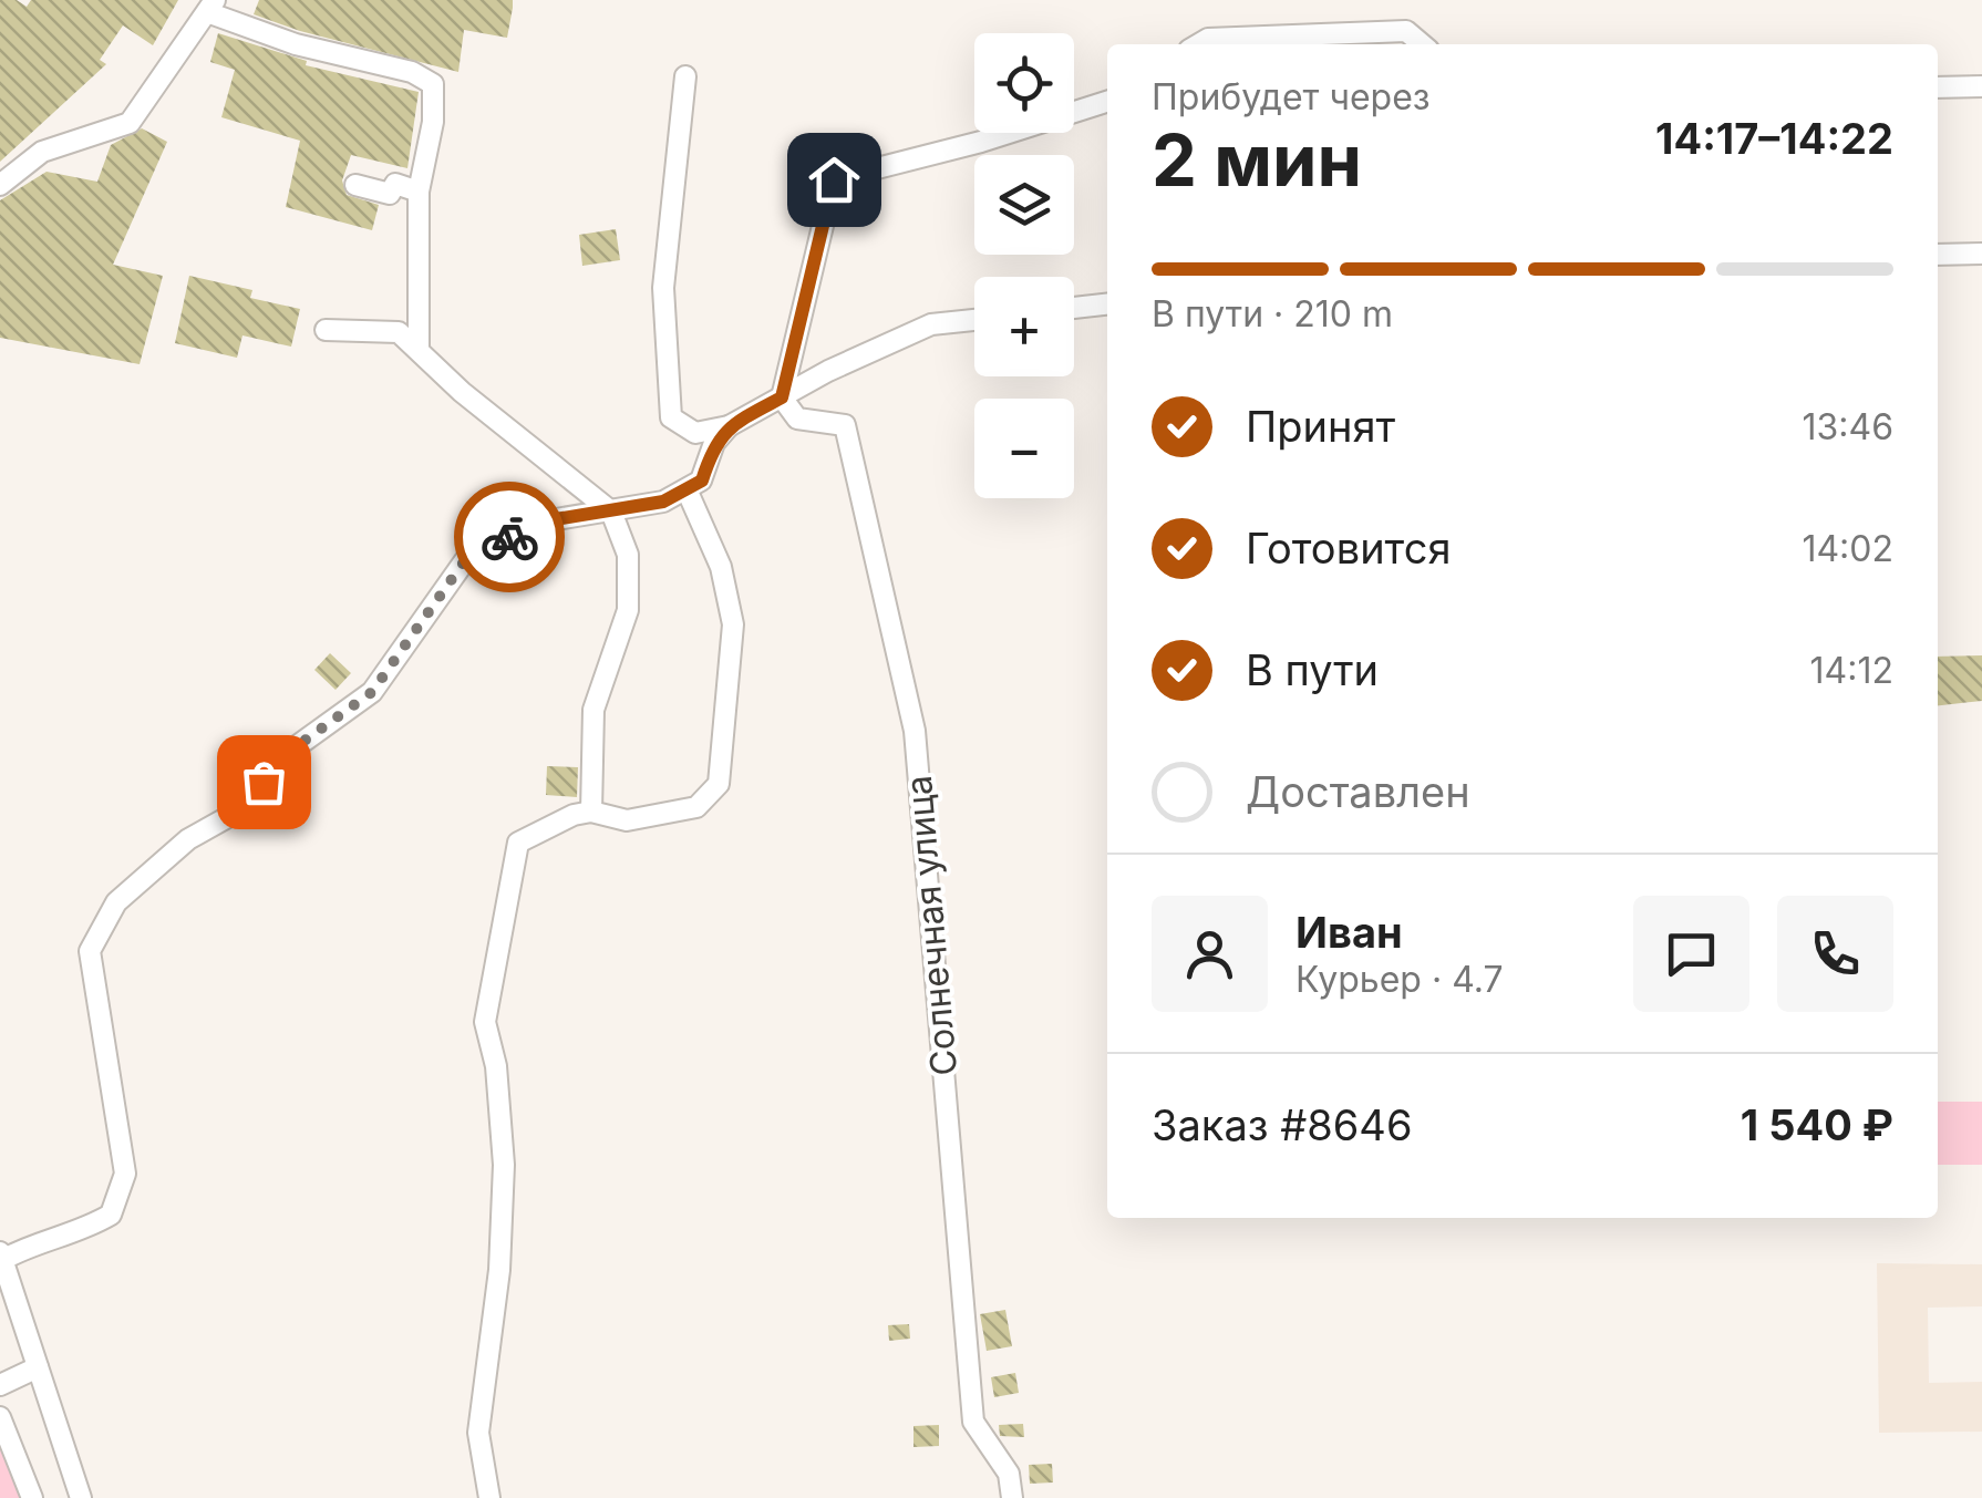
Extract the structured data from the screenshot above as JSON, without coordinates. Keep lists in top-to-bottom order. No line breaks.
{"streets":{"street":["Солнечная улица"]},"page":{"map_buttons":["+","−"],"heading":["2 мин","Прибудет через","14:17–14:22"],"panel":["Иван","Курьер · 4.7","Заказ #8646","1 540 ₽"],"bar":"В пути · 210 m","list":[["Принят","13:46"],["Готовится","14:02"],["В пути","14:12"],"Доставлен"]}}
